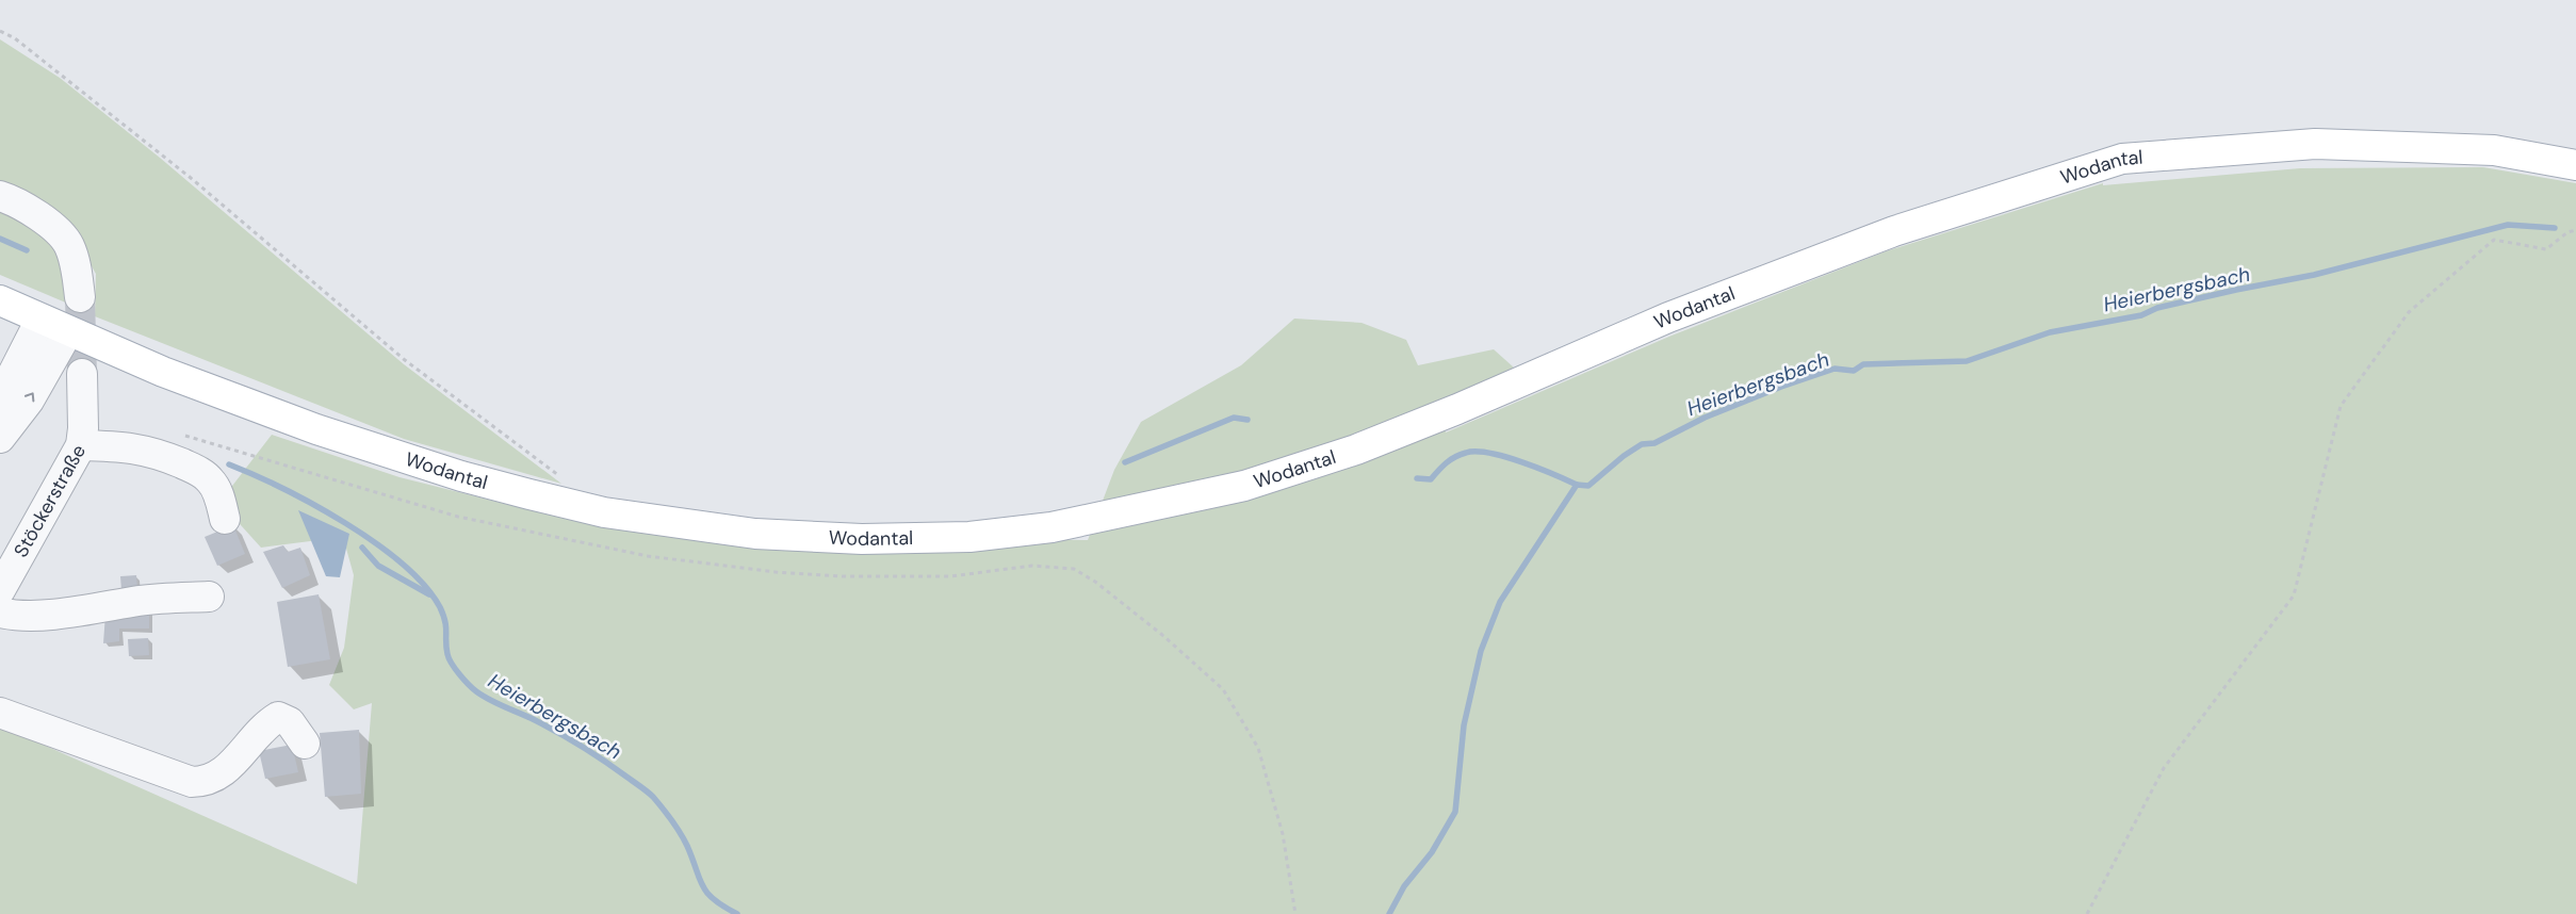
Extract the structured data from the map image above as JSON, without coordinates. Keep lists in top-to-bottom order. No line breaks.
{"streets":{"main road":["Wodantal"],"street":["Stöckerstraße"]},"water":["Heierbergsbach"]}
